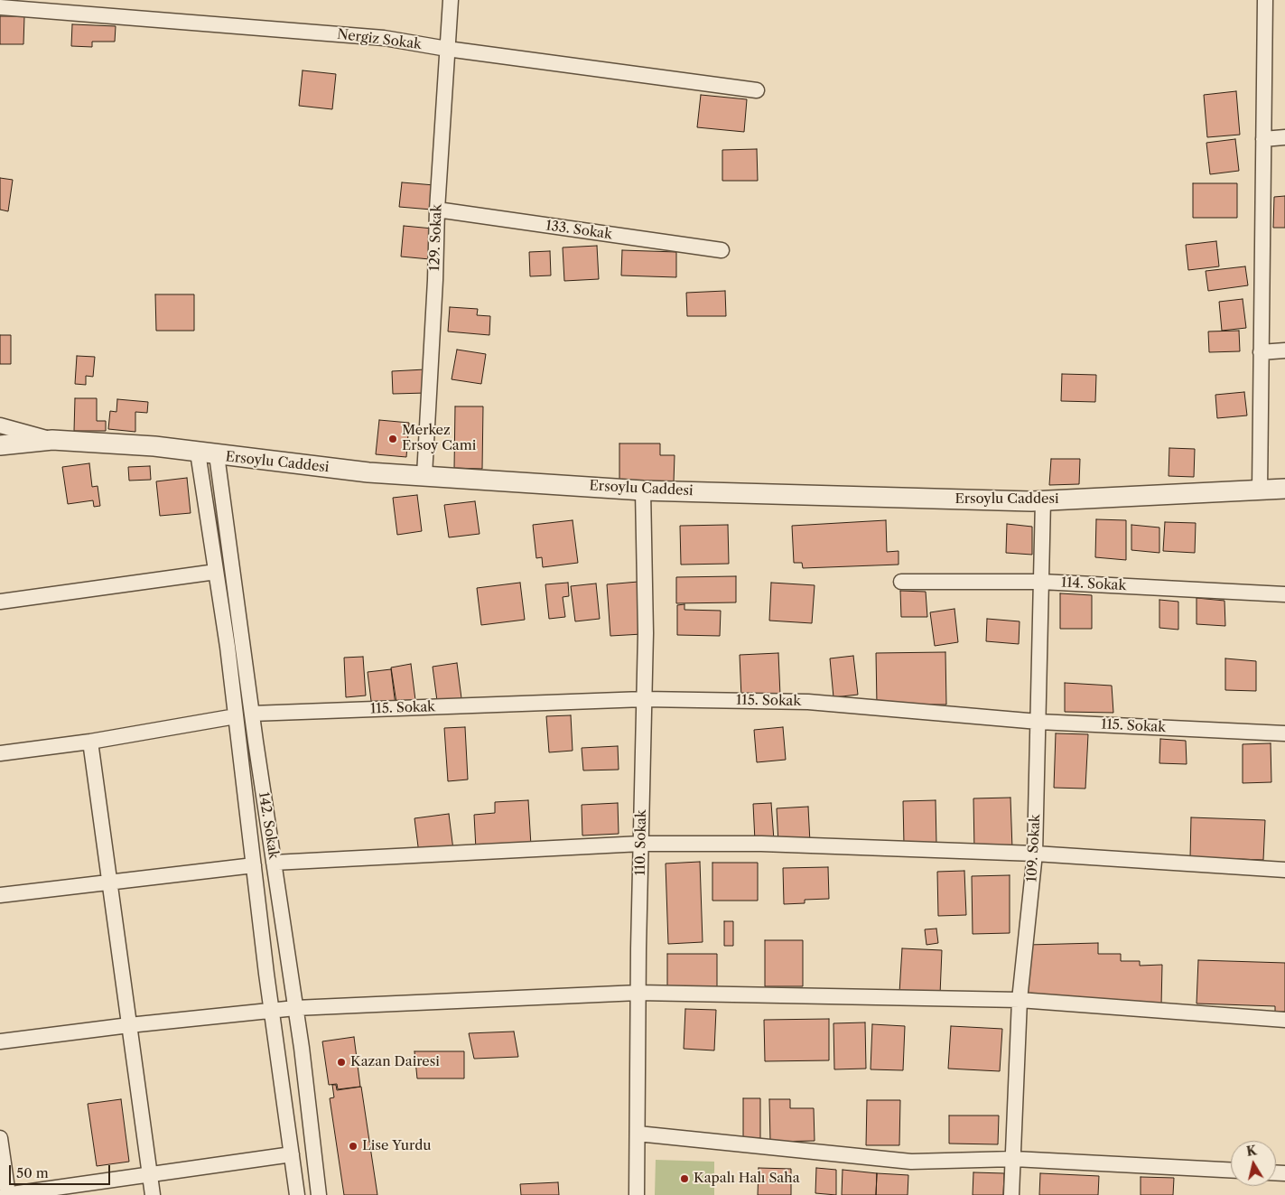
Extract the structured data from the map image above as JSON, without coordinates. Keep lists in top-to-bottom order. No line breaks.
{"streets":{"street":["Nergiz Sokak","133. Sokak","129. Sokak","Ersoylu Caddesi","114. Sokak","115. Sokak","142. Sokak","110. Sokak","109. Sokak"]},"crossings":[["Nergiz Sokak","129. Sokak"],["133. Sokak","129. Sokak"],["129. Sokak","Ersoylu Caddesi"],["Ersoylu Caddesi","142. Sokak"],["Ersoylu Caddesi","110. Sokak"],["Ersoylu Caddesi","109. Sokak"],["114. Sokak","109. Sokak"],["115. Sokak","142. Sokak"],["115. Sokak","110. Sokak"],["115. Sokak","109. Sokak"]],"places":["Merkez Ersoy Cami","Kazan Dairesi","Lise Yurdu","Kapalı Halı Saha"],"scale_bar":"50 m","north":"top"}
